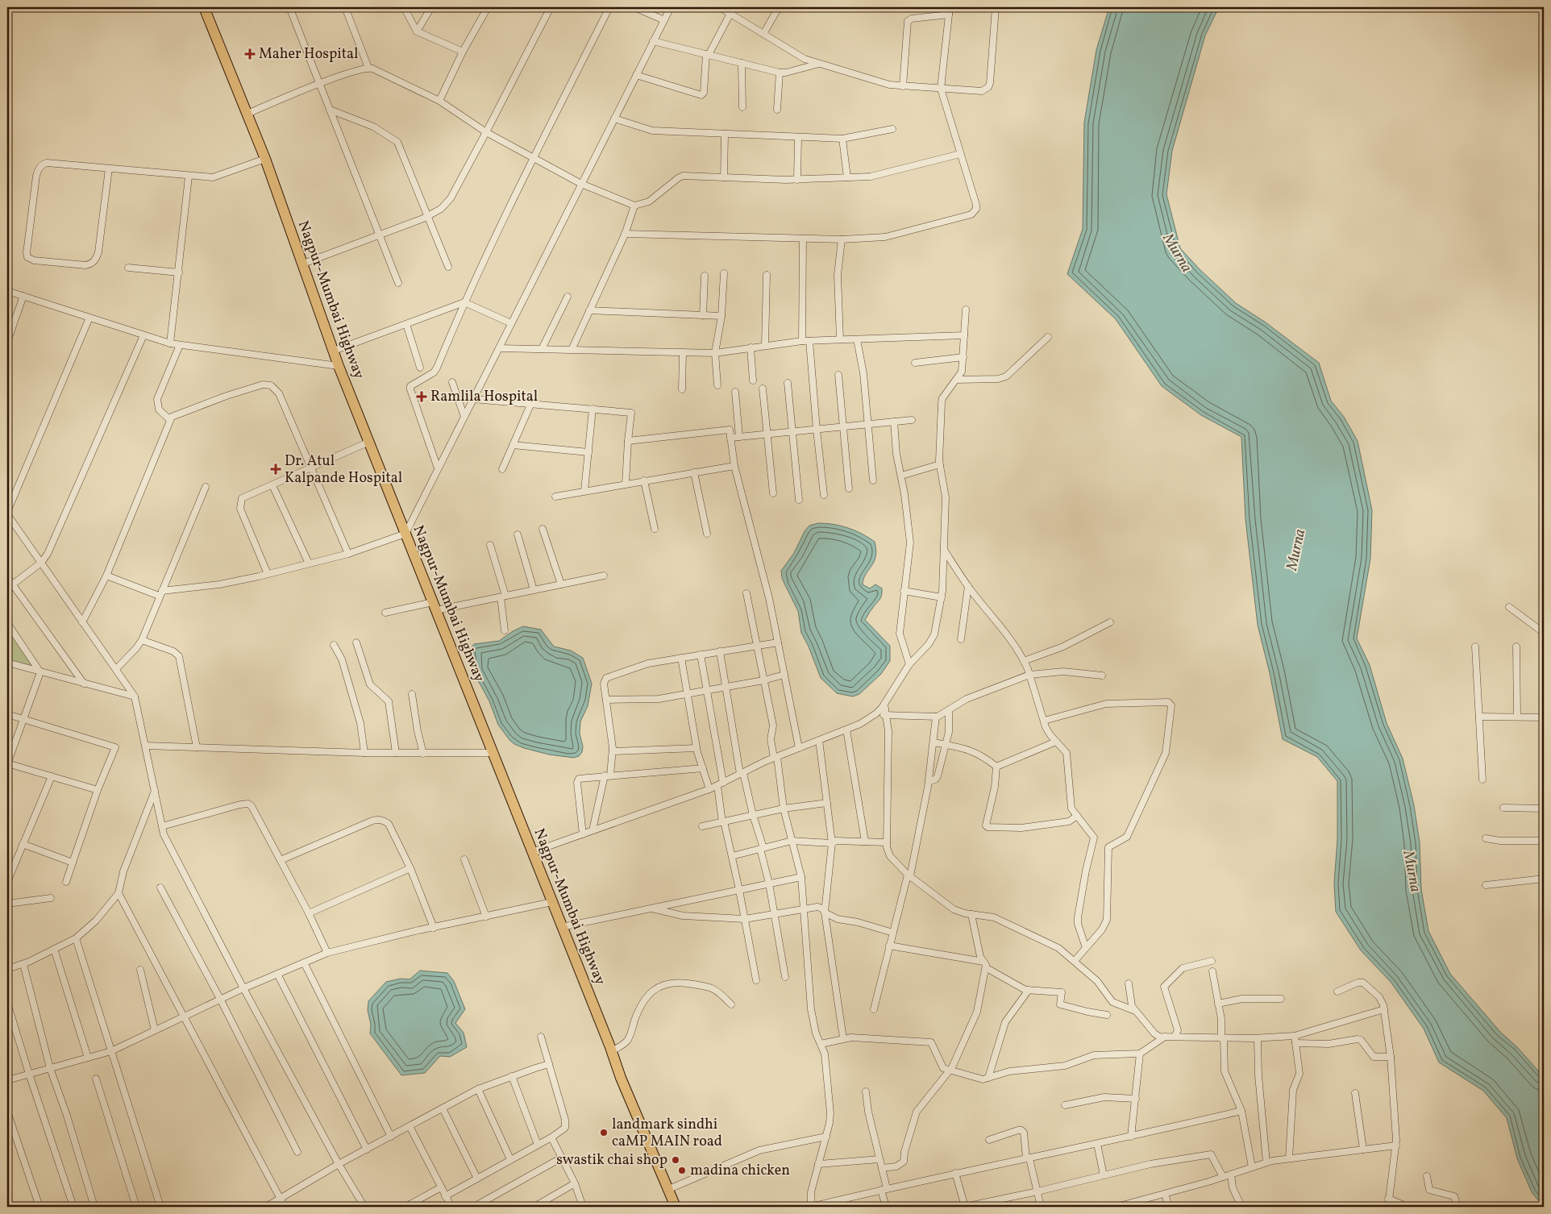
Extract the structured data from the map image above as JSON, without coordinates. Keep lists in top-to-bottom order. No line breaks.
{"streets":{"highway":["Nagpur-Mumbai Highway"]},"water":["Murna"],"places":{"health":["Maher Hospital","Ramlila Hospital","Dr. Atul Kalpande Hospital"],"other":["landmark sindhi caMP MAIN road","swastik chai shop","madina chicken"]}}
